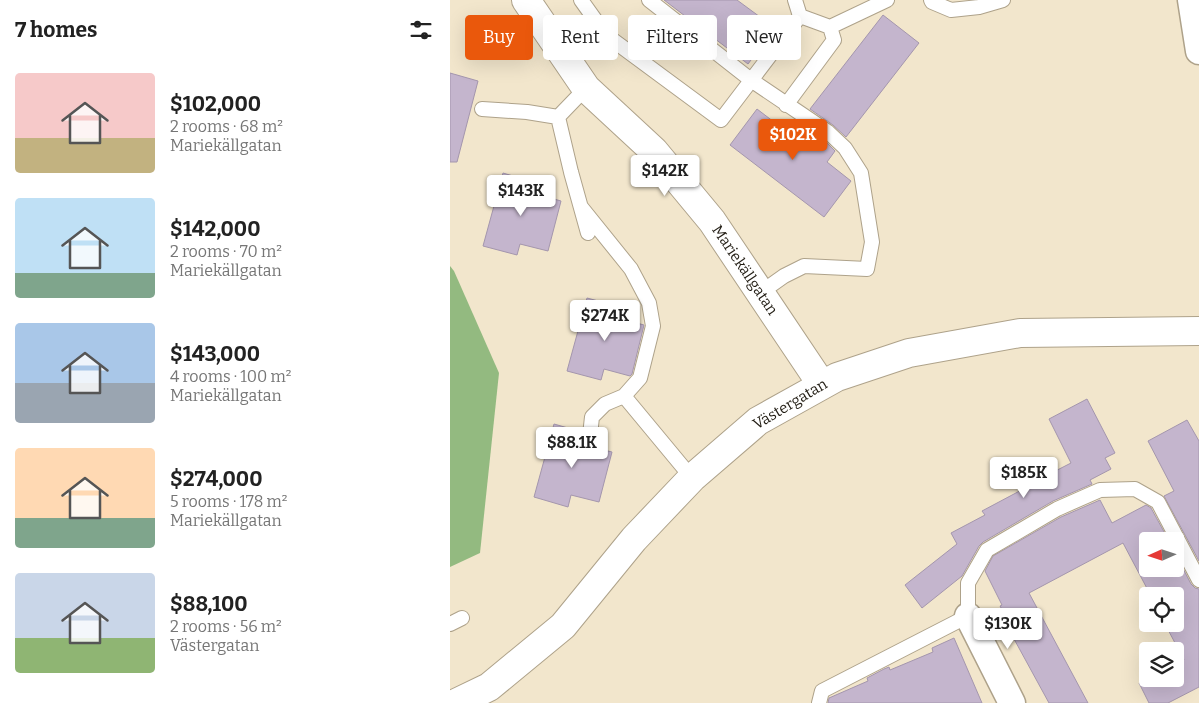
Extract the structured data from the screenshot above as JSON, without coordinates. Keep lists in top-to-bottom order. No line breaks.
{"streets":{"street":["Mariekällgatan","Västergatan"]},"crossings":[["Mariekällgatan","Västergatan"]],"north":"left","page":{"heading":"7 homes","chip":["Buy","Rent","Filters","New"],"list":[{"name":"$102,000","note":"2 rooms · 68 m² · Mariekällgatan"},{"name":"$142,000","note":"2 rooms · 70 m² · Mariekällgatan"},{"name":"$143,000","note":"4 rooms · 100 m² · Mariekällgatan"},{"name":"$274,000","note":"5 rooms · 178 m² · Mariekällgatan"},{"name":"$88,100","note":"2 rooms · 56 m² · Västergatan"}],"price":["$102K","$142K","$143K","$274K","$88.1K","$185K","$130K"]}}
